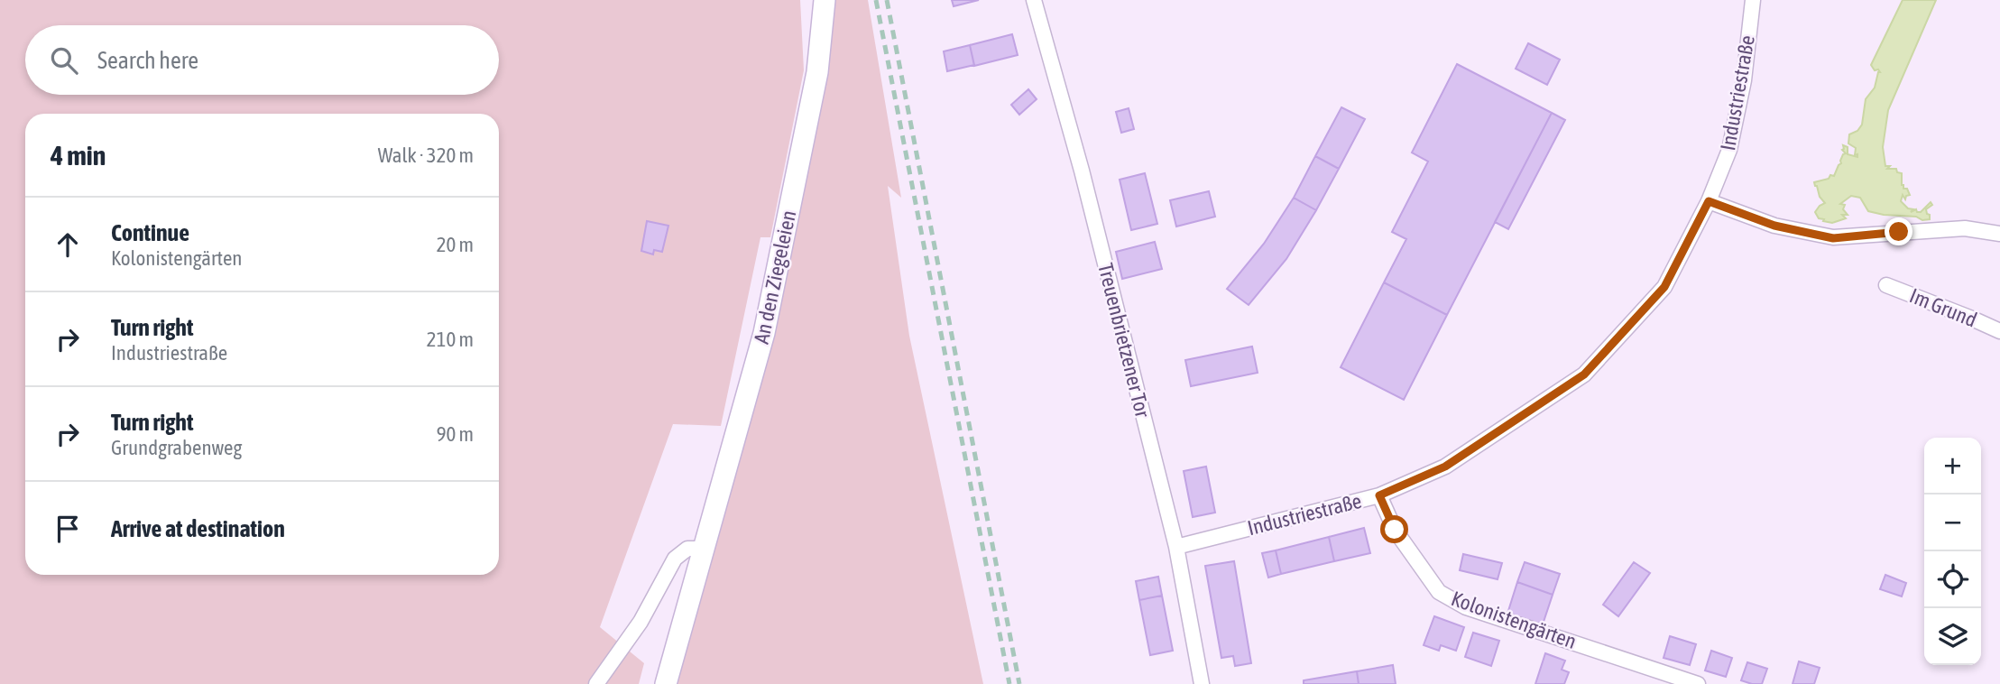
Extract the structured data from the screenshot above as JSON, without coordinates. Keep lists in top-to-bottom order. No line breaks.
{"streets":{"street":["Industriestraße","An den Ziegeleien","Im Grund","Treuenbrietzener Tor","Kolonistengärten"]},"crossings":[["Industriestraße","Treuenbrietzener Tor"],["Industriestraße","Kolonistengärten"]],"page":{"search":"Search here","heading":["4 min","Walk · 320 m"],"list":[["Continue","Kolonistengärten","20 m"],["Turn right","Industriestraße","210 m"],["Turn right","Grundgrabenweg","90 m"],"Arrive at destination"],"map_buttons":["+","−"]}}
